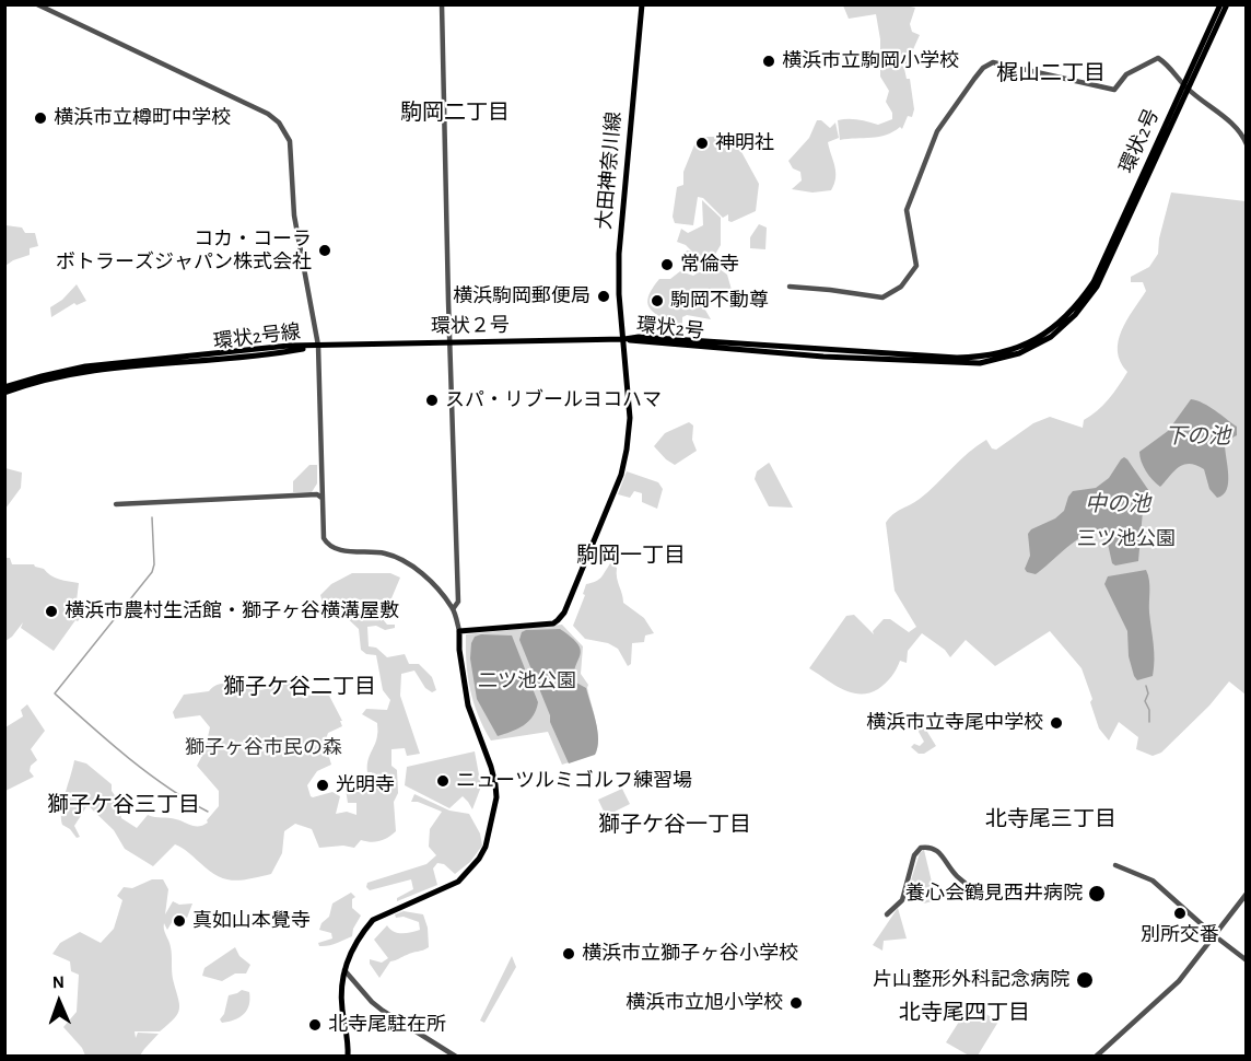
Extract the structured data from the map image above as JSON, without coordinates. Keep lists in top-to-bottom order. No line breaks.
{"streets":{"main road":["環状2号","大田神奈川線","環状２号","環状2号線"]},"crossings":[["環状2号","大田神奈川線"],["環状2号","環状２号"],["大田神奈川線","環状２号"],["環状２号","環状2号線"]],"districts":["梶山二丁目","駒岡二丁目","駒岡一丁目","獅子ケ谷二丁目","獅子ケ谷三丁目","北寺尾三丁目","獅子ケ谷一丁目","北寺尾四丁目"],"water":["下の池","中の池"],"parks":["三ツ池公園","二ツ池公園","獅子ヶ谷市民の森"],"places":["横浜市立駒岡小学校","横浜市立樽町中学校","神明社","コカ・コーラ ボトラーズジャパン株式会社","常倫寺","横浜駒岡郵便局","駒岡不動尊","スパ・リブールヨコハマ","横浜市農村生活館・獅子ヶ谷横溝屋敷","横浜市立寺尾中学校","ニューツルミゴルフ練習場","光明寺","養心会鶴見西井病院","別所交番","真如山本覺寺","横浜市立獅子ヶ谷小学校","片山整形外科記念病院","横浜市立旭小学校","北寺尾駐在所"],"north":"top"}
